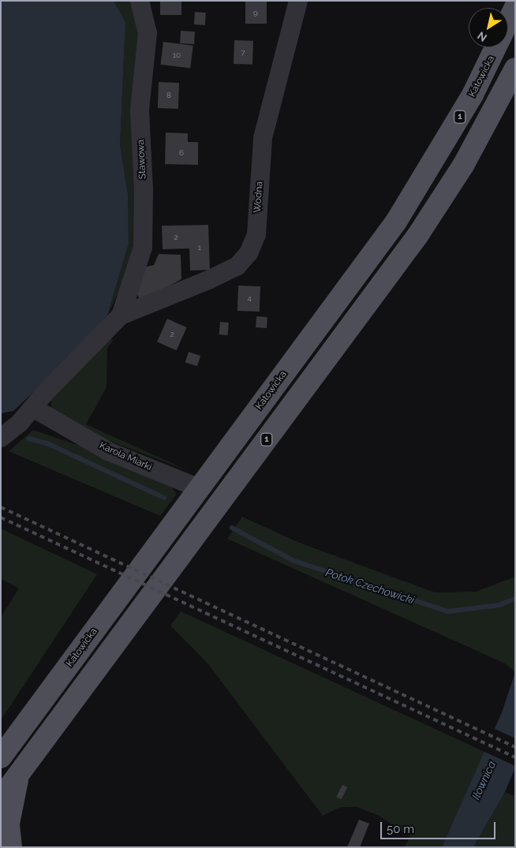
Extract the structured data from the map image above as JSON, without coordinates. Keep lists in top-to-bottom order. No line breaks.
{"streets":{"main road":["Katowicka","1"],"street":["Stawowa","Wodna","Karola Miarki"]},"crossings":[["Katowicka","Karola Miarki"],["Stawowa","Wodna"]],"water":["Potok Czechowicki","Iłownica"],"house_numbers":["9","7","10","8","6","2","1","4","2"],"scale_bar":"50 m","north":"bottom left"}
